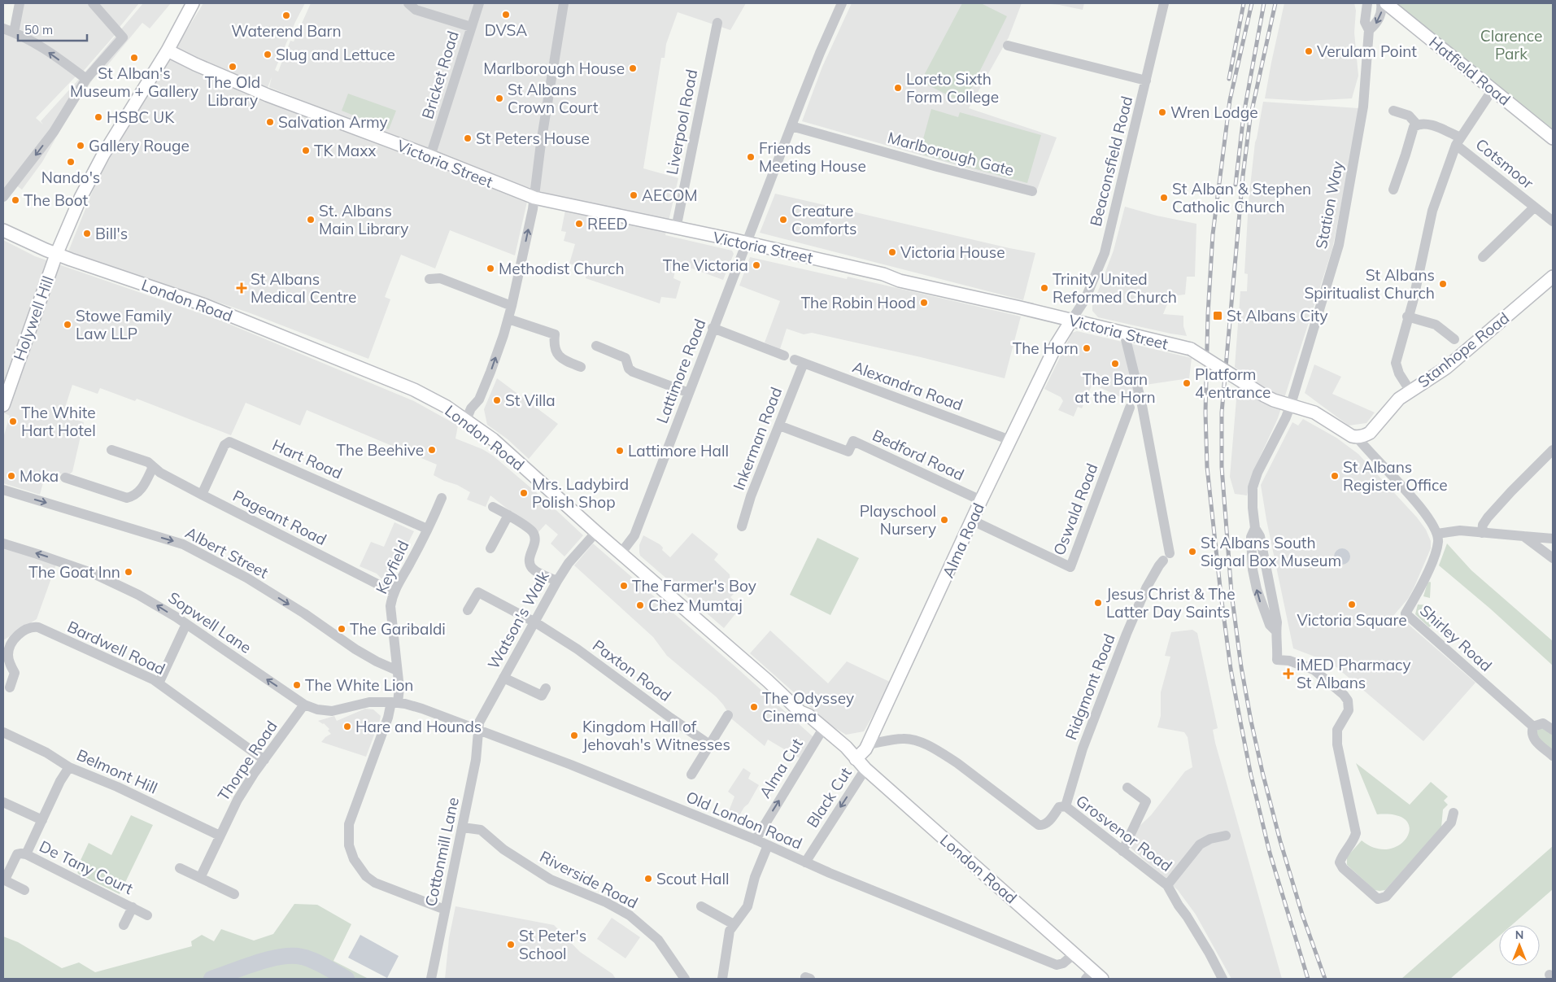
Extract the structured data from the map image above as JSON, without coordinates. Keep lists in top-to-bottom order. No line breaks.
{"streets":{"main road":["Hatfield Road","Victoria Street","London Road","Holywell Hill","Stanhope Road","Alma Road"],"street":["Bricket Road","Liverpool Road","Marlborough Gate","Beaconsfield Road","Cotsmoor","Station Way","Lattimore Road","Alexandra Road","Inkerman Road","Bedford Road","Hart Road","Oswald Road","Pageant Road","Albert Street","Keyfield","Watson's Walk","Sopwell Lane","Shirley Road","Bardwell Road","Paxton Road","Ridgmont Road","Thorpe Road","Alma Cut","Belmont Hill","Black Cut","Old London Road","Grosvenor Road","Cottonmill Lane","De Tany Court","Riverside Road"]},"crossings":[["Bricket Road","Victoria Street"],["Liverpool Road","Victoria Street"],["Marlborough Gate","Lattimore Road"],["Beaconsfield Road","Victoria Street"],["Beaconsfield Road","Alma Road"],["Victoria Street","Station Way"],["Victoria Street","Holywell Hill"],["Victoria Street","Stanhope Road"],["Victoria Street","Lattimore Road"],["Victoria Street","Alma Road"],["Victoria Street","Ridgmont Road"],["London Road","Holywell Hill"],["London Road","Lattimore Road"],["London Road","Alma Road"],["London Road","Watson's Walk"],["London Road","Alma Cut"],["London Road","Black Cut"],["London Road","Old London Road"],["Alexandra Road","Inkerman Road"],["Alexandra Road","Alma Road"],["Inkerman Road","Bedford Road"],["Bedford Road","Alma Road"],["Hart Road","Pageant Road"],["Hart Road","Keyfield"],["Oswald Road","Alma Road"],["Pageant Road","Keyfield"],["Alma Road","Grosvenor Road"],["Albert Street","Keyfield"],["Keyfield","Sopwell Lane"],["Keyfield","Old London Road"],["Keyfield","Cottonmill Lane"],["Watson's Walk","Paxton Road"],["Watson's Walk","Old London Road"],["Watson's Walk","Cottonmill Lane"],["Sopwell Lane","Thorpe Road"],["Sopwell Lane","Old London Road"],["Bardwell Road","Thorpe Road"],["Ridgmont Road","Grosvenor Road"],["Thorpe Road","Belmont Hill"],["Alma Cut","Old London Road"],["Belmont Hill","De Tany Court"],["Black Cut","Old London Road"],["Old London Road","Cottonmill Lane"],["Cottonmill Lane","Riverside Road"]],"one_way":["Albert Street","Sopwell Lane","Black Cut"],"parks":["Clarence Park"],"places":{"other":["DVSA","Waterend Barn","Verulam Point","Slug and Lettuce","St Alban's Museum + Gallery","The Old Library","Marlborough House","Loreto Sixth Form College","St Albans Crown Court","Wren Lodge","HSBC UK","Salvation Army","St Peters House","Gallery Rouge","TK Maxx","Friends Meeting House","Nando's","AECOM","St Alban & Stephen Catholic Church","The Boot","St. Albans Main Library","Creature Comforts","REED","Bill's","Victoria House","The Victoria","Methodist Church","St Albans Spiritualist Church","Trinity United Reformed Church","The Robin Hood","Stowe Family Law LLP","The Horn","The Barn at the Horn","Platform 4 entrance","St Villa","The White Hart Hotel","The Beehive","Lattimore Hall","Moka","St Albans Register Office","Mrs. Ladybird Polish Shop","Playschool Nursery","St Albans South Signal Box Museum","The Goat Inn","The Farmer's Boy","Jesus Christ & The Latter Day Saints","Victoria Square","Chez Mumtaj","The Garibaldi","The White Lion","The Odyssey Cinema","Hare and Hounds","Kingdom Hall of Jehovah's Witnesses","Scout Hall","St Peter's School"],"health":["St Albans Medical Centre","iMED Pharmacy St Albans"],"transit":["St Albans City"]},"scale_bar":"50 m","north":"top"}
